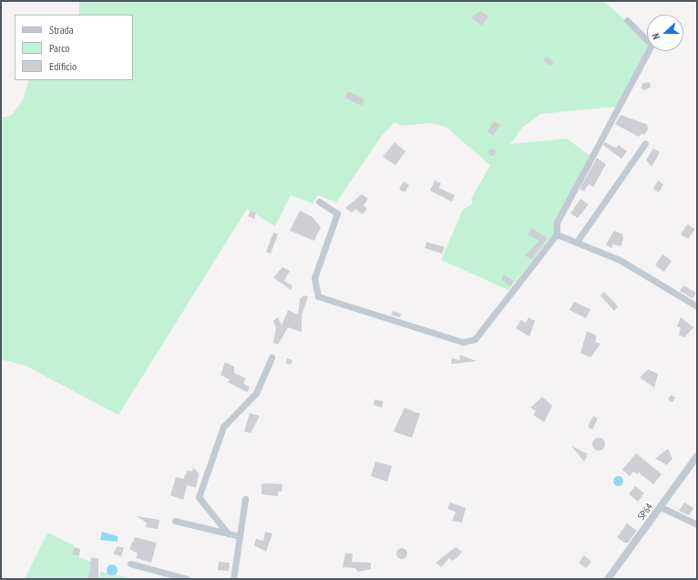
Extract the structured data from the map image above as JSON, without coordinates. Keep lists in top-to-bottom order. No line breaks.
{"streets":{"street":["SP64"]},"legend":["Strada","Parco","Edificio"],"north":"left"}
